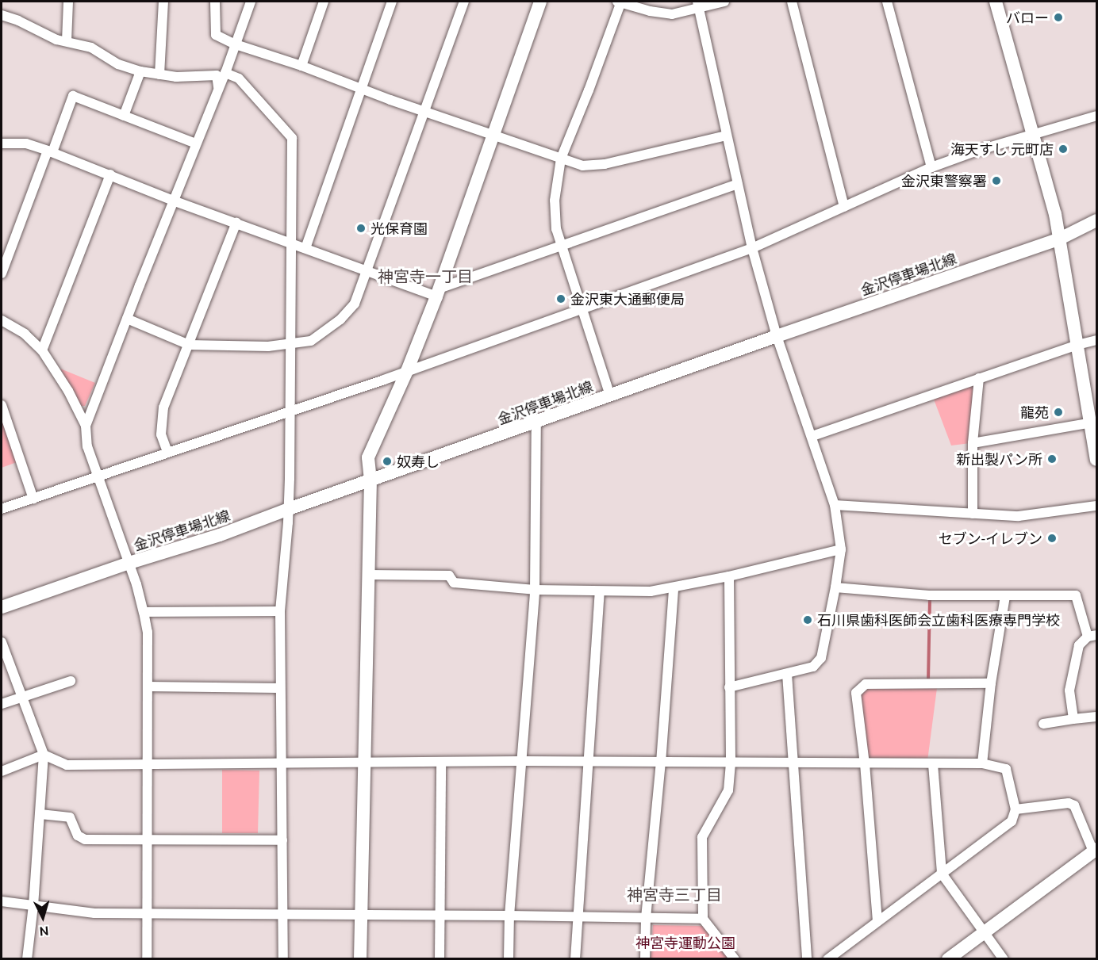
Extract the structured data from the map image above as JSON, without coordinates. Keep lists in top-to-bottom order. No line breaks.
{"streets":{"street":["金沢停車場北線"]},"districts":["神宮寺一丁目","神宮寺三丁目"],"parks":["神宮寺運動公園"],"places":["バロー","海天すし 元町店","金沢東警察署","光保育園","金沢東大通郵便局","龍苑","新出製パン所","奴寿し","セブン-イレブン","石川県歯科医師会立歯科医療専門学校"],"north":"bottom"}
